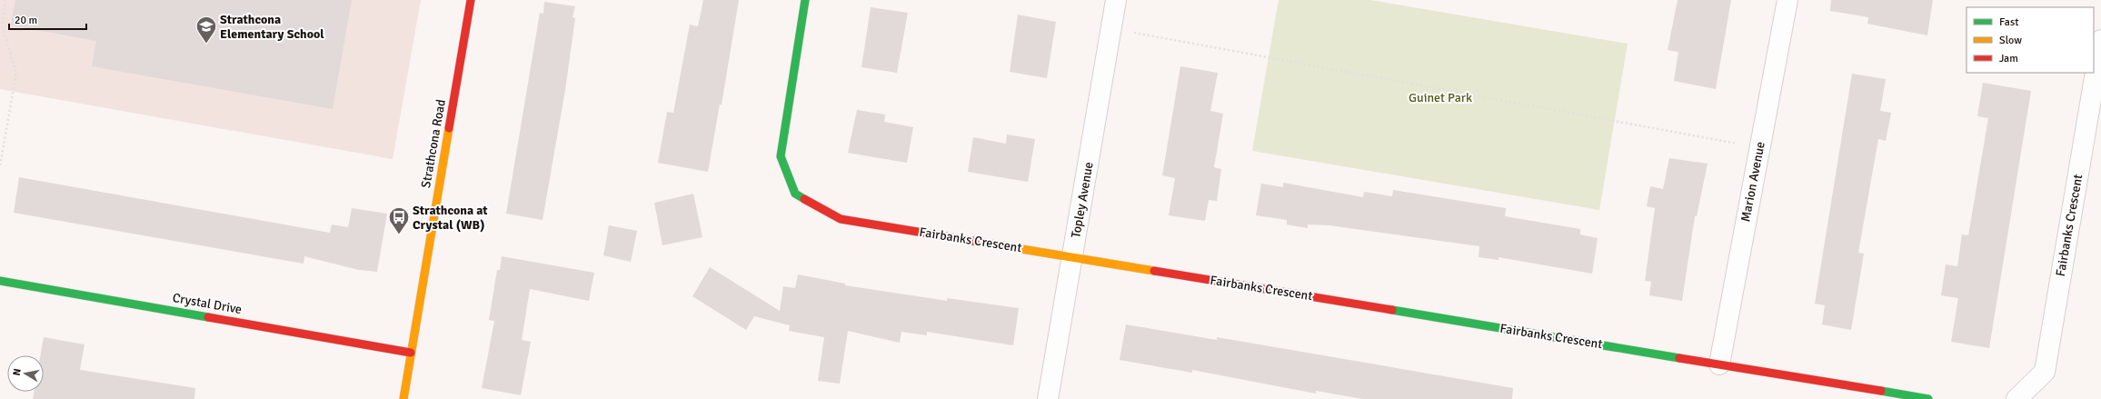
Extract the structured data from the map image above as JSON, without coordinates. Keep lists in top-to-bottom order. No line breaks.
{"streets":{"street":["Strathcona Road","Marion Avenue","Topley Avenue","Fairbanks Crescent","Crystal Drive"]},"crossings":[["Strathcona Road","Crystal Drive"],["Marion Avenue","Fairbanks Crescent"],["Topley Avenue","Fairbanks Crescent"]],"parks":["Guinet Park"],"places":{"school or university":["Strathcona Elementary School"],"bus stop":["Strathcona at Crystal (WB)"]},"legend":["Fast","Slow","Jam"],"scale_bar":"20 m","north":"left"}
